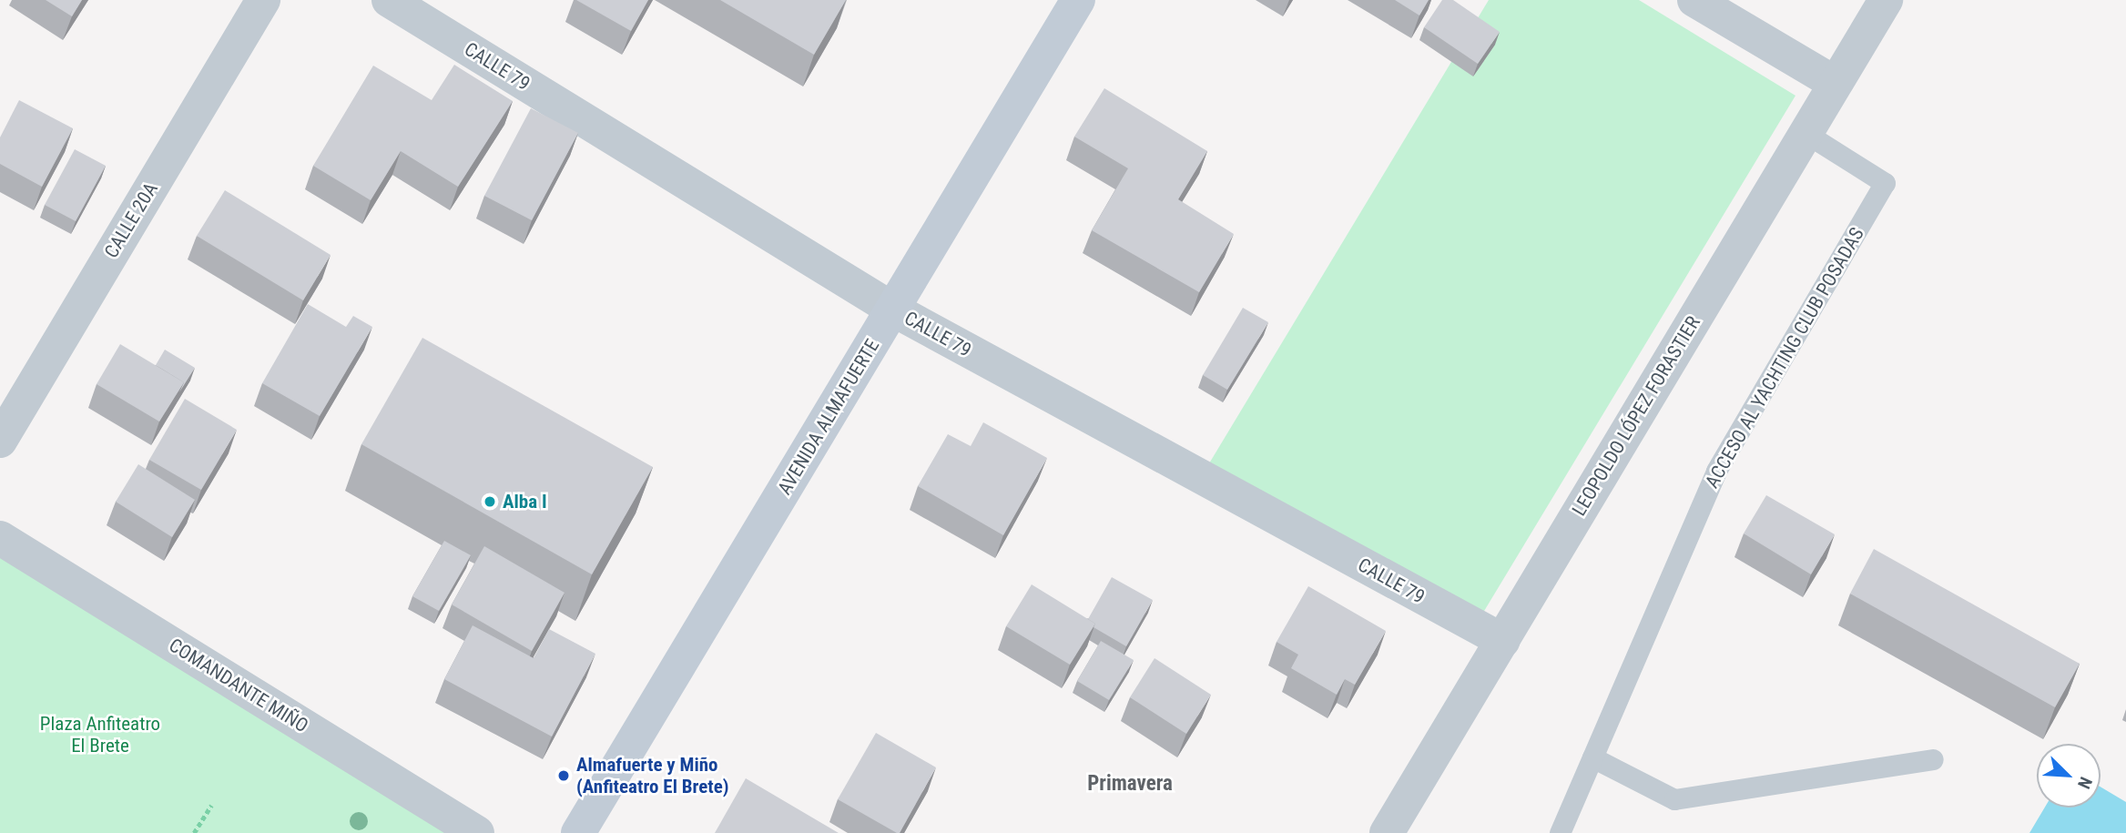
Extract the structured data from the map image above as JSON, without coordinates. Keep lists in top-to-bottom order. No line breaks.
{"streets":{"main road":["AVENIDA ALMAFUERTE"],"street":["CALLE 79","CALLE 20A","LEOPOLDO LÓPEZ FORASTIER","COMANDANTE MIÑO"],"lane":["ACCESO AL YACHTING CLUB POSADAS"]},"crossings":[["CALLE 79","LEOPOLDO LÓPEZ FORASTIER"],["CALLE 79","AVENIDA ALMAFUERTE"],["ACCESO AL YACHTING CLUB POSADAS","LEOPOLDO LÓPEZ FORASTIER"]],"districts":["Primavera"],"parks":["Plaza Anfiteatro El Brete"],"places":["Alba I","Almafuerte y Miño (Anfiteatro El Brete)"],"north":"bottom right"}
